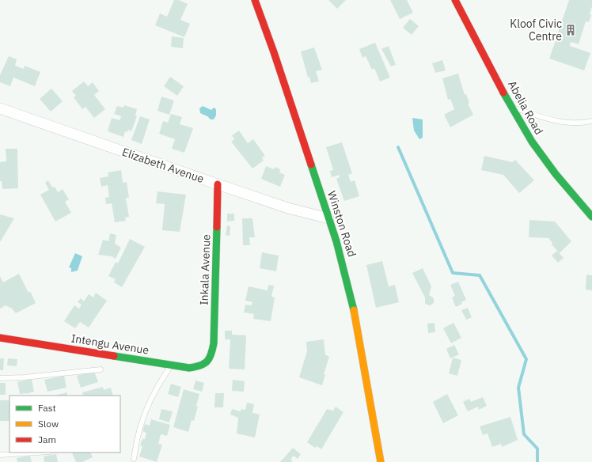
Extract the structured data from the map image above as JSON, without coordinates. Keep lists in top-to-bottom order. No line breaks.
{"streets":{"street":["Abelia Road","Elizabeth Avenue","Winston Road","Inkala Avenue","Intengu Avenue"]},"crossings":[["Elizabeth Avenue","Winston Road"],["Elizabeth Avenue","Inkala Avenue"],["Inkala Avenue","Intengu Avenue"]],"places":{"building":["Kloof Civic Centre"]},"legend":["Fast","Slow","Jam"]}
